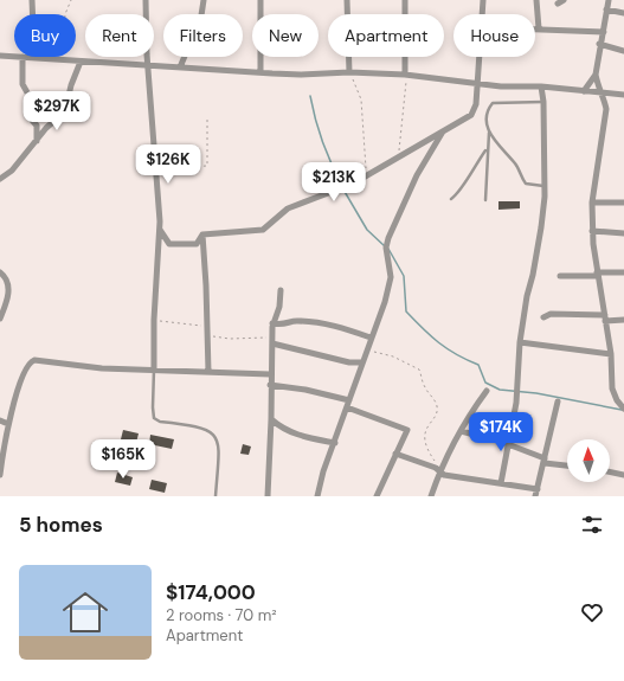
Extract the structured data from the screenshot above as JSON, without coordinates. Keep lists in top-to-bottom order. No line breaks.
{"north":"top","page":{"chip":["Buy","Rent","Filters","New","Apartment","House"],"price":["$297K","$126K","$213K","$174K","$165K"],"heading":"5 homes","list":[{"name":"$174,000","note":"2 rooms · 70 m² · Apartment"}]}}
